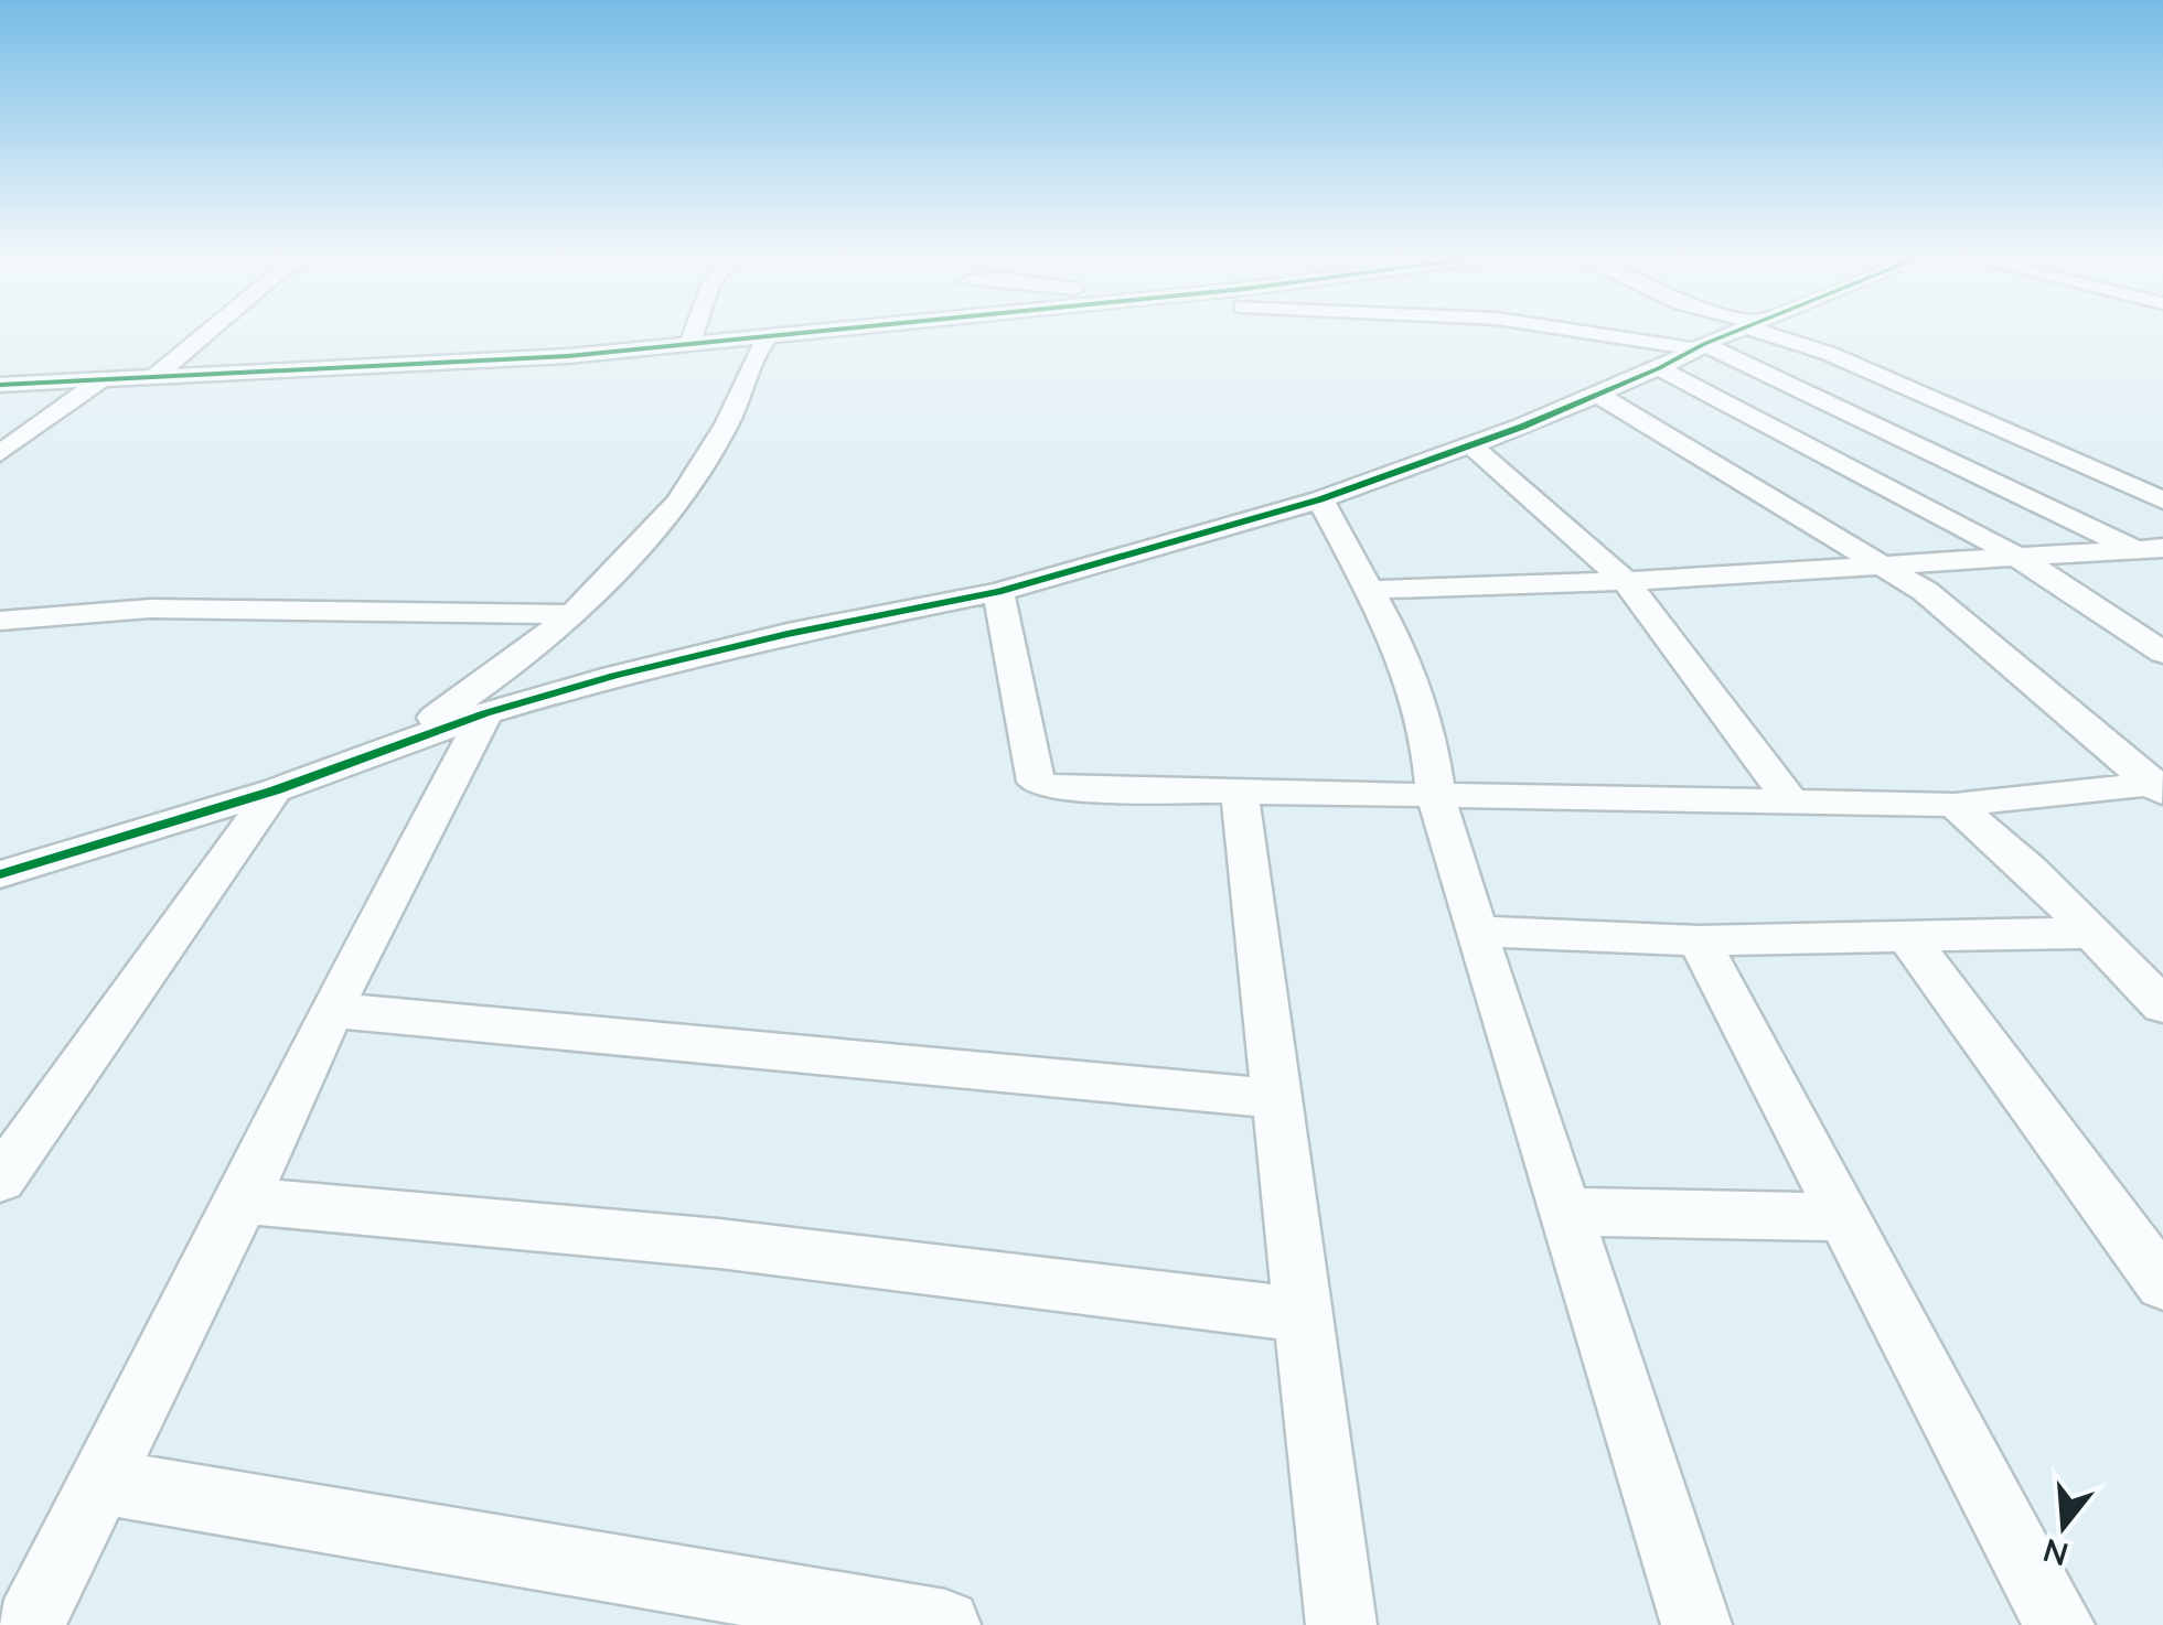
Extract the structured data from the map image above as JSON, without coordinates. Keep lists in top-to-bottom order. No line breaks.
{"north":"bottom"}
